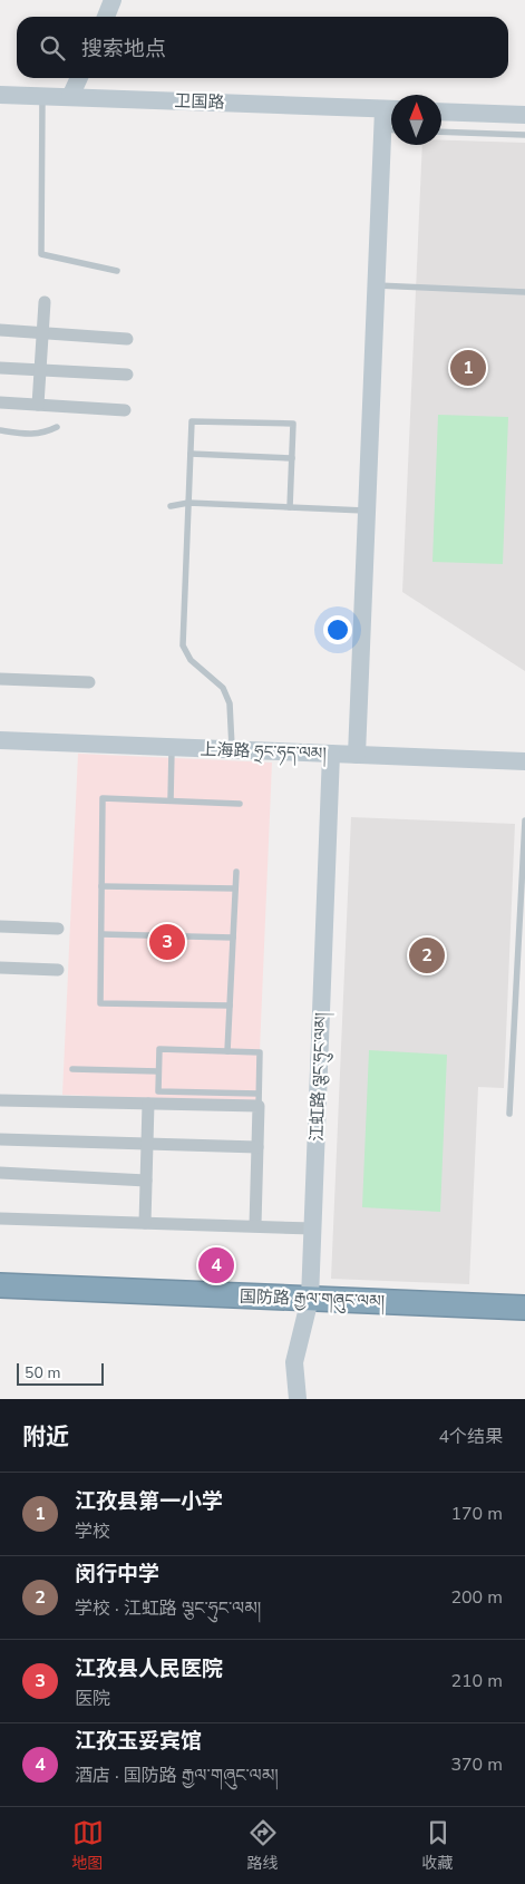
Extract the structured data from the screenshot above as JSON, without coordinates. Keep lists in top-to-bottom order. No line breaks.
{"streets":{"highway":["国防路 རྒྱལ་གཞུང་ལམ།"],"main road":["卫国路","上海路 ཧྲང་ཧད་ལམ།","江虹路 ལྕང་ཧུང་ལམ།"]},"crossings":[["上海路 ཧྲང་ཧད་ལམ།","江虹路 ལྕང་ཧུང་ལམ།"],["江虹路 ལྕང་ཧུང་ལམ།","国防路 རྒྱལ་གཞུང་ལམ།"]],"scale_bar":"50 m","north":"top","page":{"search":"搜索地点","pins":["1","3","2","4"],"scale":"50 m","heading":["附近","4个结果"],"list":[{"mark":"1","name":"江孜县第一小学","note":"学校","value":"170 m"},{"mark":"2","name":"闵行中学","note":"学校 · 江虹路 ལྕང་ཧུང་ལམ།","value":"200 m"},{"mark":"3","name":"江孜县人民医院","note":"医院","value":"210 m"},{"mark":"4","name":"江孜玉妥宾馆","note":"酒店 · 国防路 རྒྱལ་གཞུང་ལམ།","value":"370 m"}],"nav":["地图","路线","收藏"]}}
